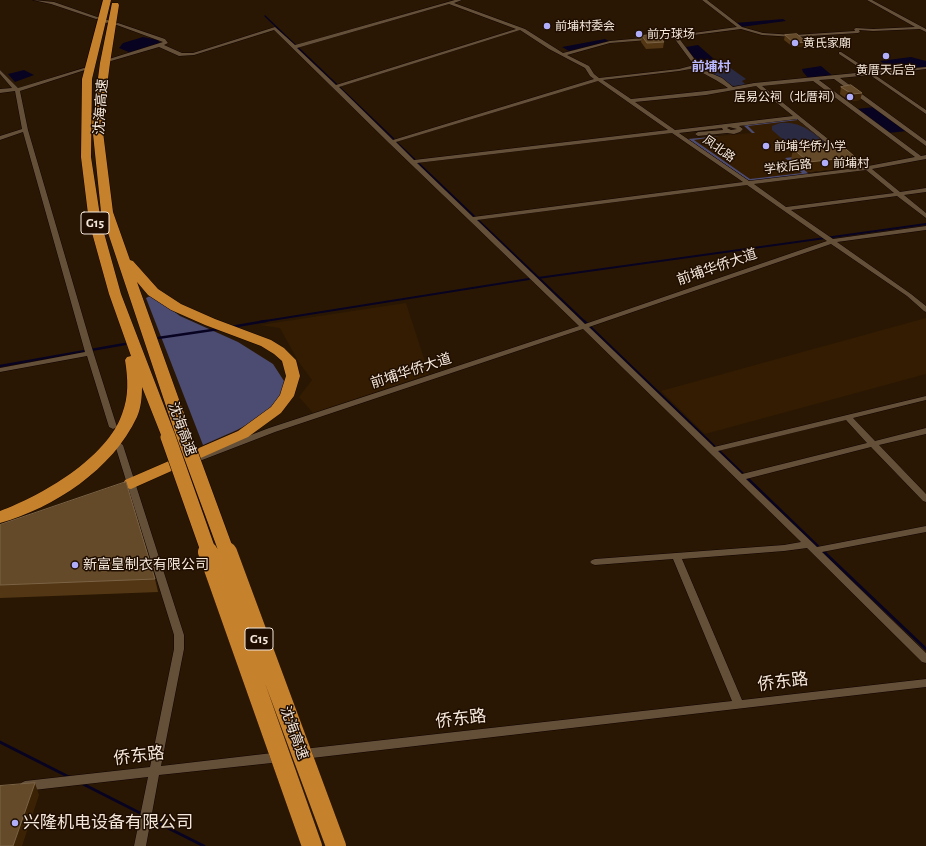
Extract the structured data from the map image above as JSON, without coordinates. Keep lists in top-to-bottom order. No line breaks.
{"streets":{"highway":["沈海高速","G15"],"street":["凤北路","学校后路","前埔华侨大道","侨东路"]},"crossings":[["凤北路","学校后路"],["凤北路","前埔华侨大道"]],"districts":["前埔村"],"places":["前埔村委会","前方球场","黄氏家廟","黄厝天后宫","居易公祠（北厝祠）","前埔华侨小学","前埔村","新富皇制衣有限公司","兴隆机电设备有限公司"]}
